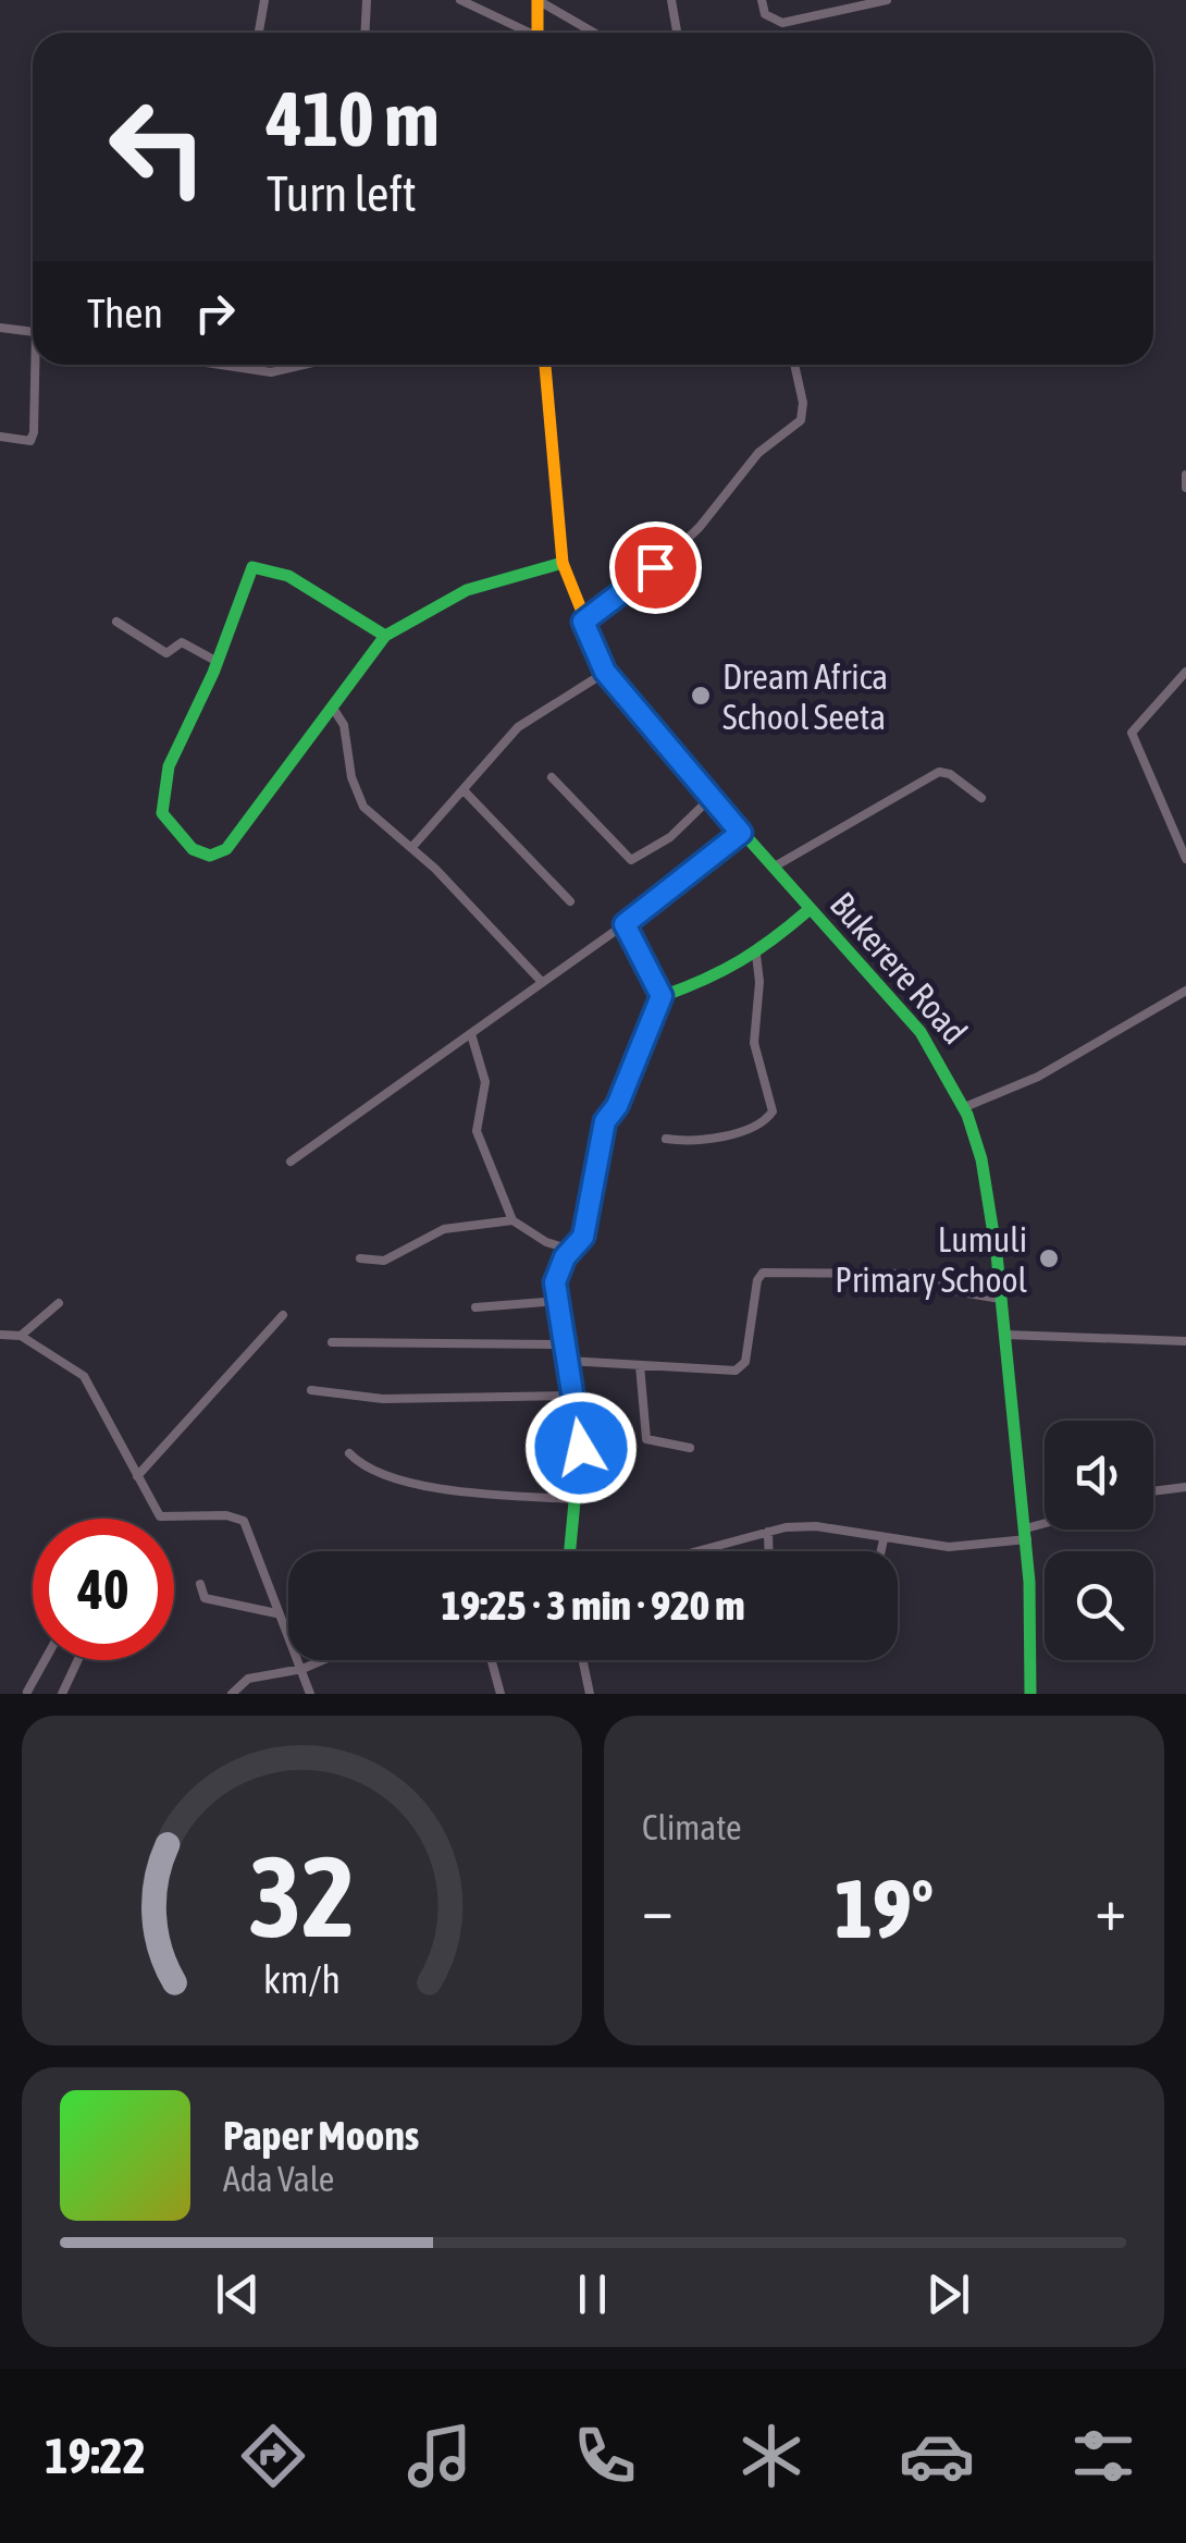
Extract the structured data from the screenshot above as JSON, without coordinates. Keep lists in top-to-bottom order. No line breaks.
{"streets":{"street":["Bukerere Road"]},"places":["Dream Africa School Seeta","Lumuli Primary School"],"page":{"turn":["410 m","Turn left"],"then":"Then","limit":"40","trip":"19:25 · 3 min · 920 m","tile":"Climate","heat":["−","19°","+"],"song":["Paper Moons","Ada Vale"],"tabs":"19:22","gauge":["32","km/h"]}}
